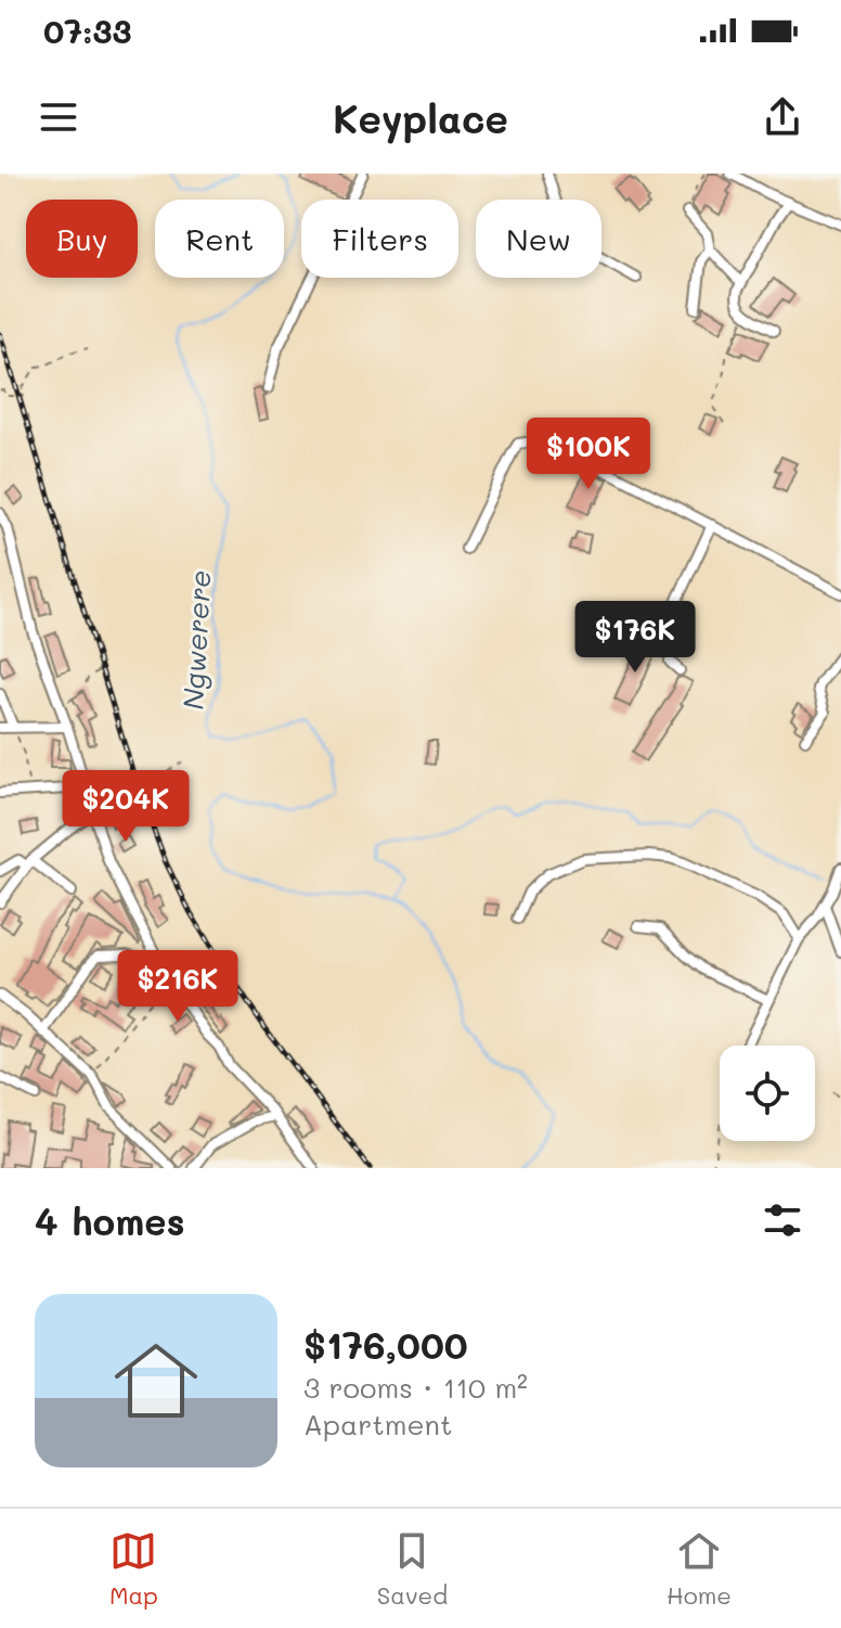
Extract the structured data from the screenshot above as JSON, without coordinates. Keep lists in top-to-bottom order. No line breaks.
{"water":["Ngwerere"],"page":{"status":"07:33","header":"Keyplace","chip":["Buy","Rent","Filters","New"],"price":["$100K","$176K","$204K","$216K"],"heading":"4 homes","list":[{"name":"$176,000","note":"3 rooms · 110 m² · Apartment"}],"tabs":["Map","Saved","Home"]}}
